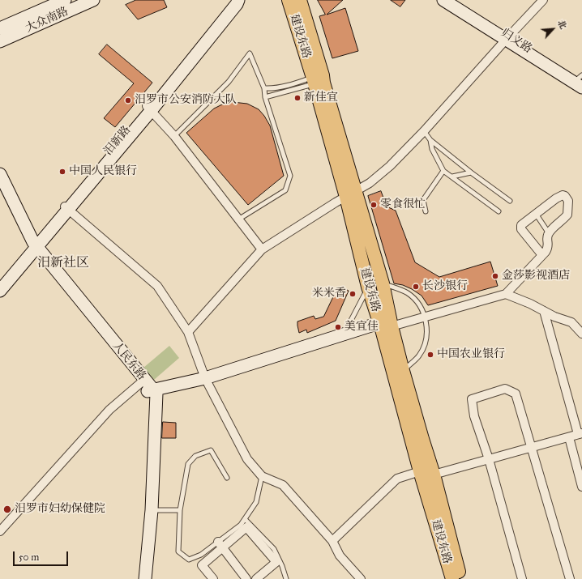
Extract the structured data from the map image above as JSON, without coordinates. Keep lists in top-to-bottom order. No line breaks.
{"streets":{"main road":["建设东路"],"street":["大众南路","归义路","汨新路","人民东路"]},"crossings":[["汨新路","人民东路"]],"districts":["汨新社区"],"places":["新佳宜","汨罗市公安消防大队","中国人民银行","零食很忙","金莎影视酒店","长沙银行","米米香","美宜佳","中国农业银行","汨罗市妇幼保健院"],"scale_bar":"50 m","north":"top right"}
